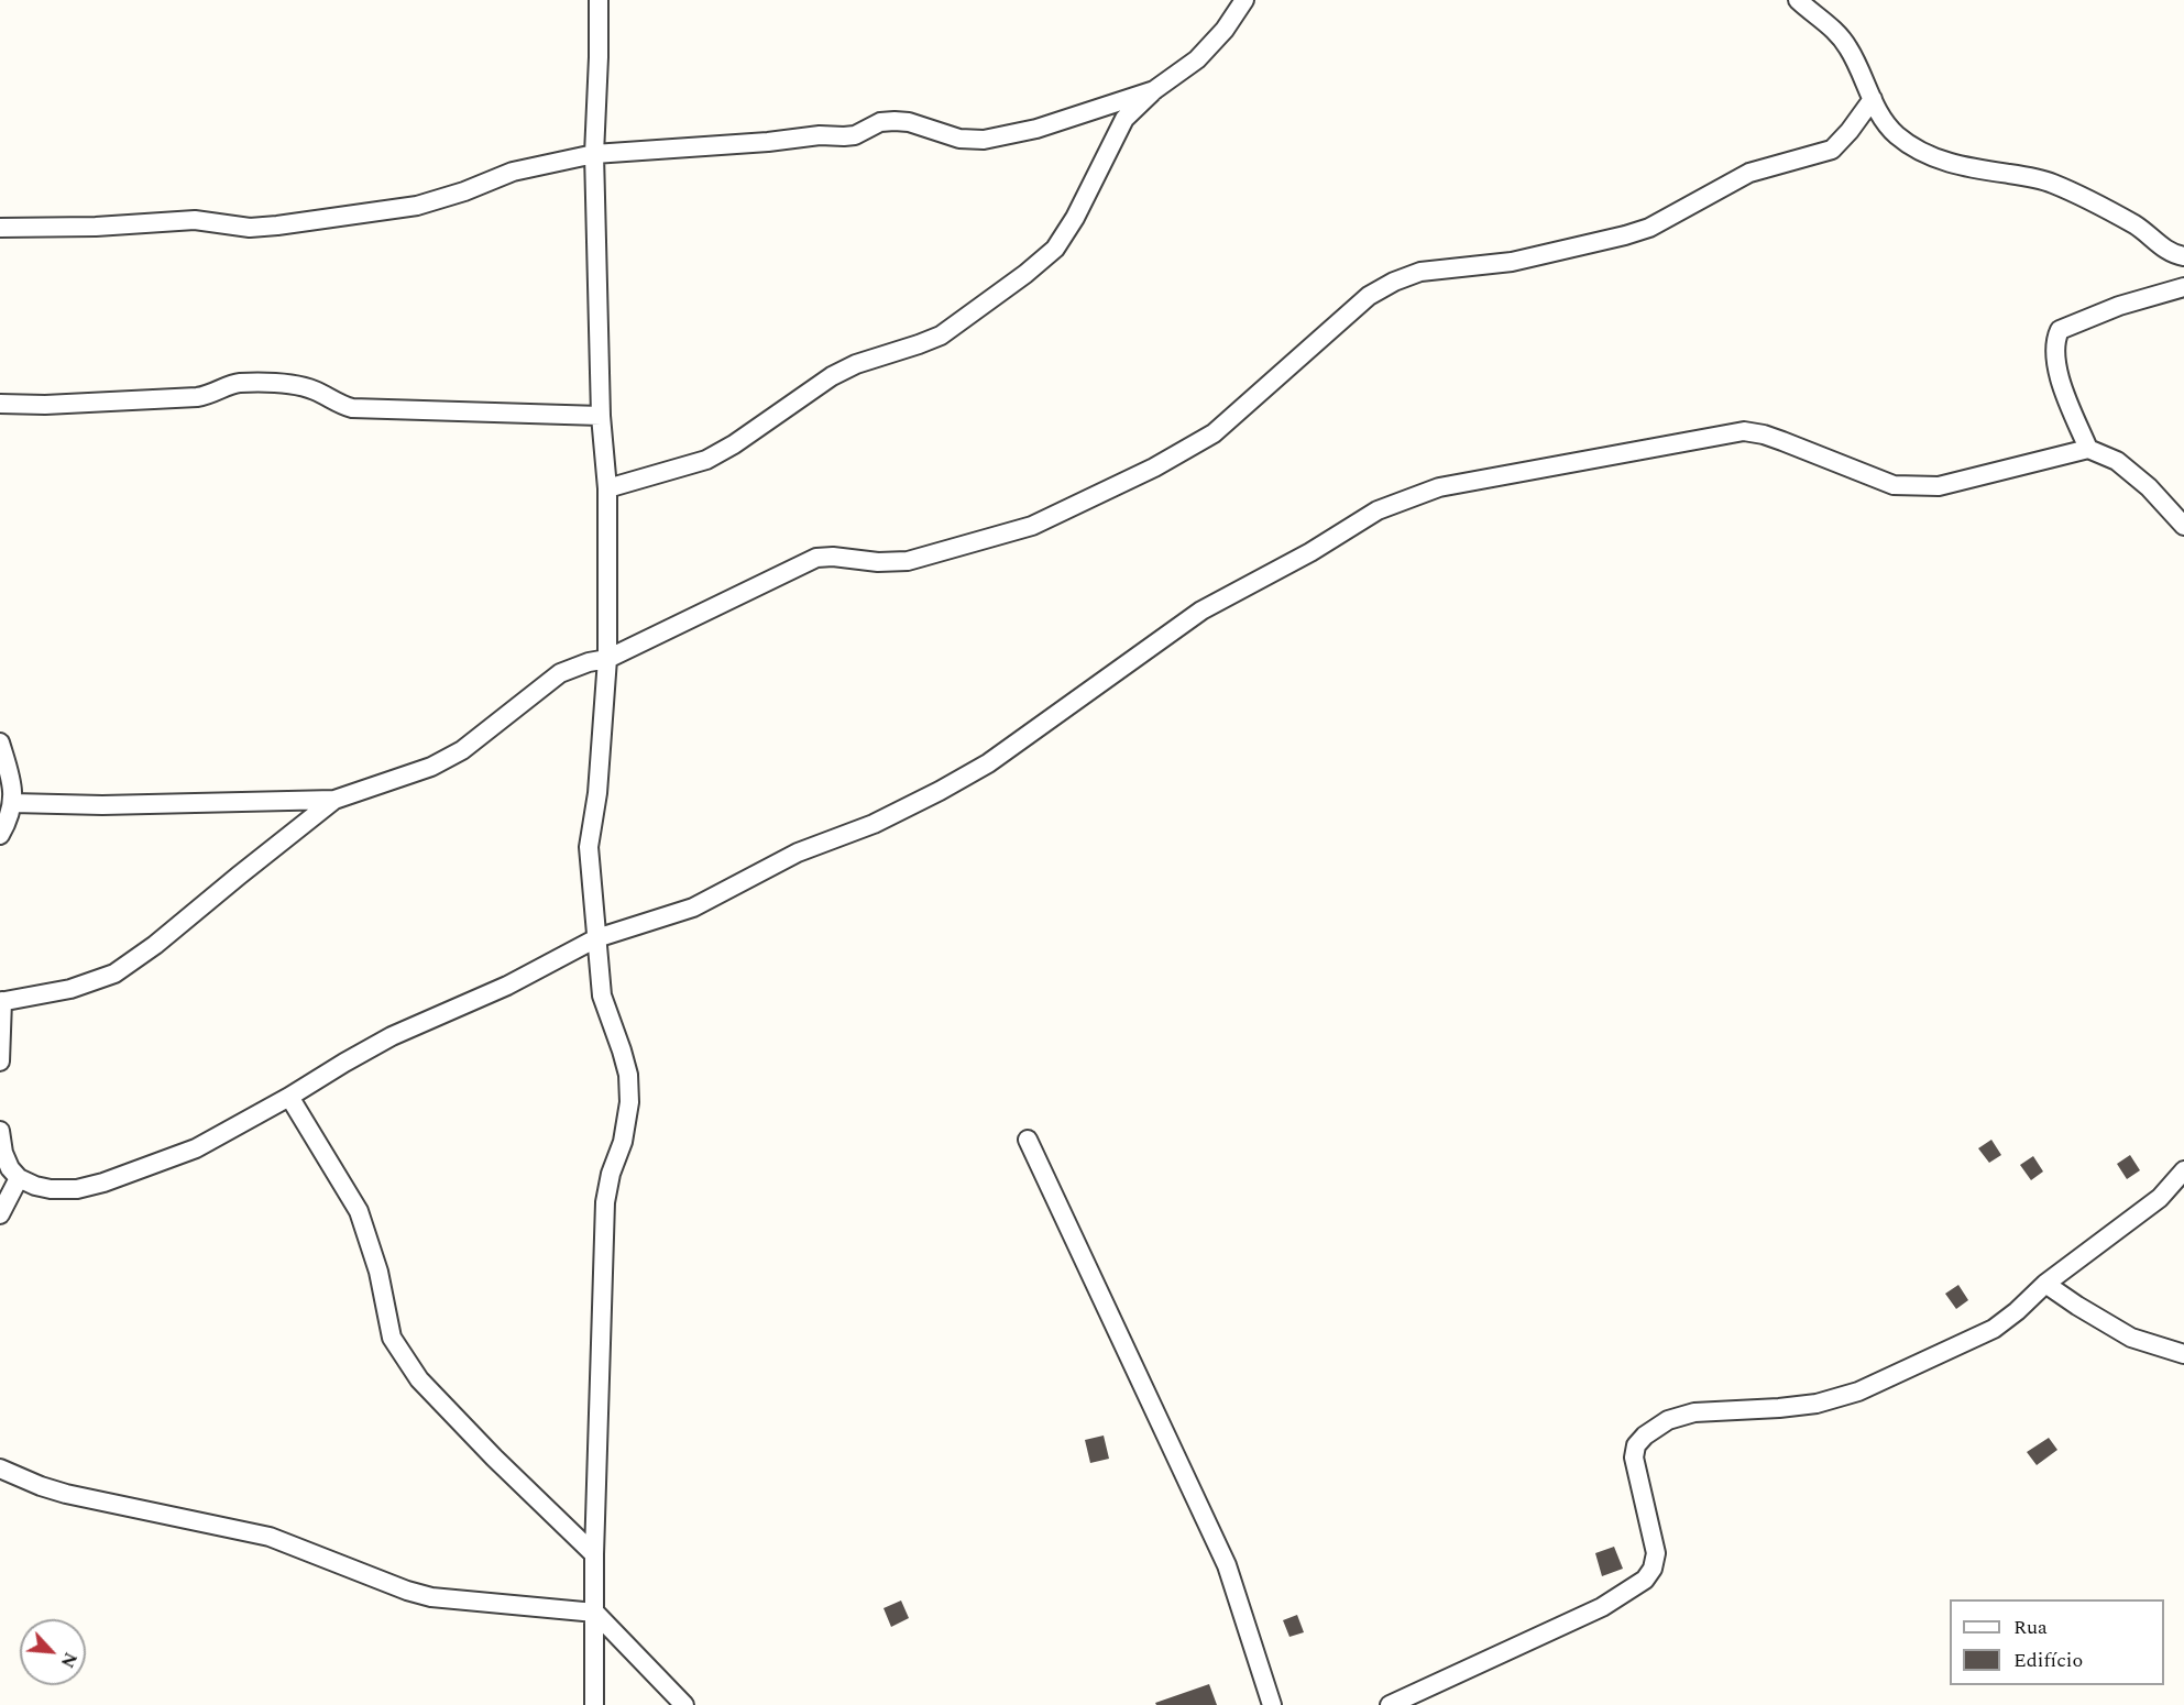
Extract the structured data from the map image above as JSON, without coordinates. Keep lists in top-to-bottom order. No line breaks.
{"legend":["Rua","Edifício"],"north":"bottom right"}
